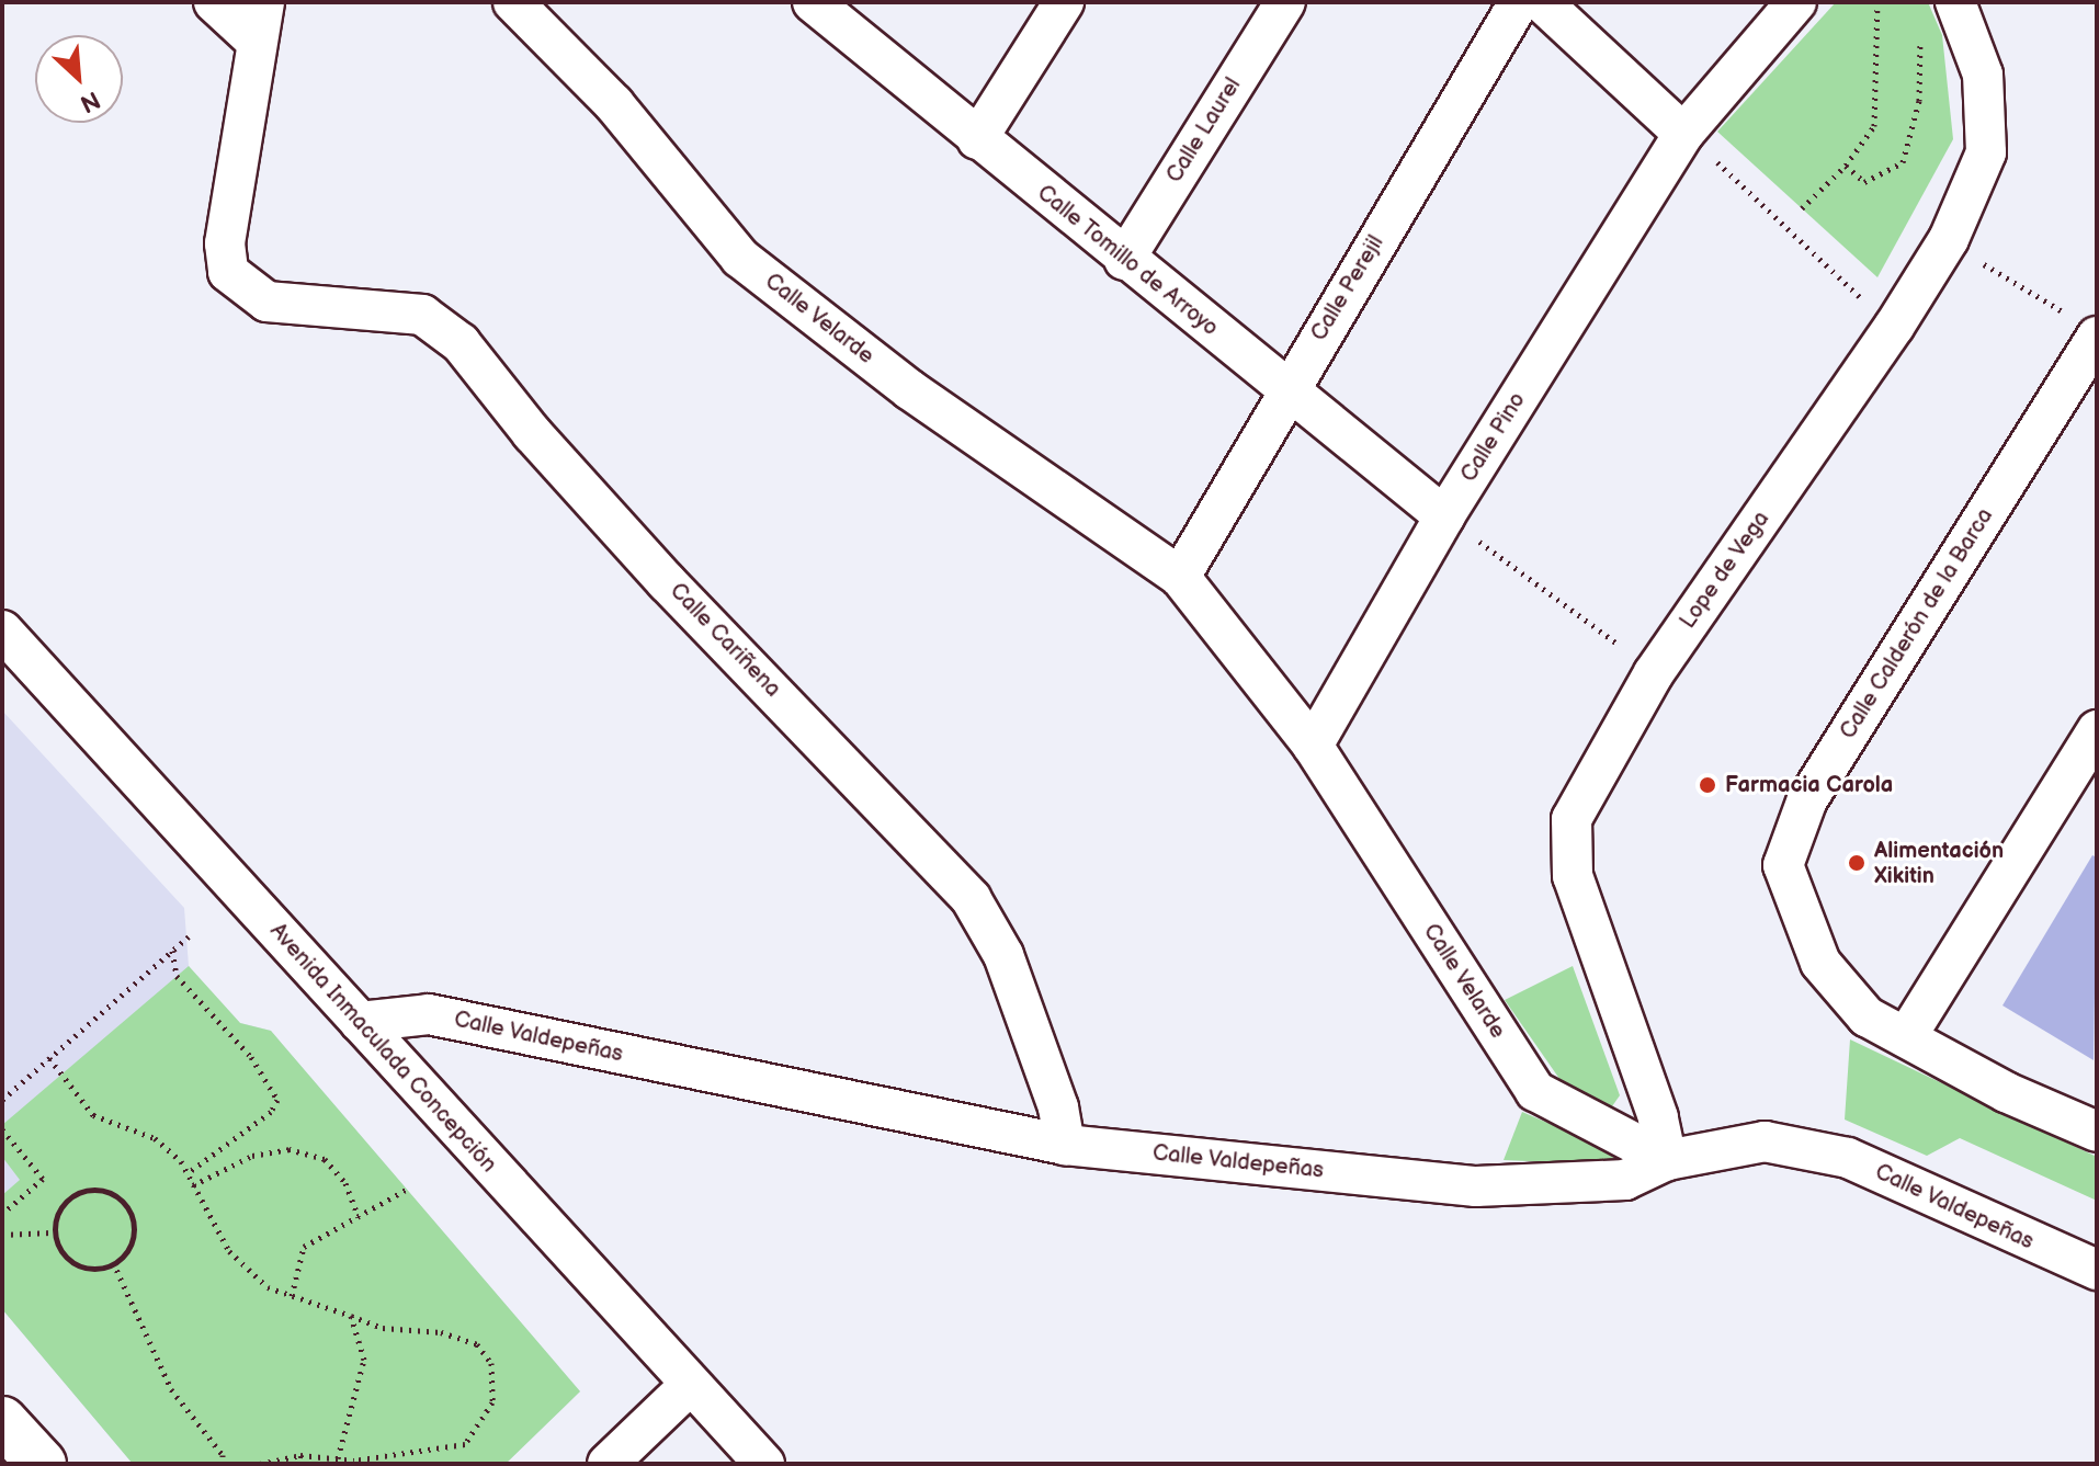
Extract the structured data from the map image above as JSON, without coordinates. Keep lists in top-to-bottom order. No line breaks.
{"streets":{"street":["Calle Laurel","Calle Tomillo de Arroyo","Calle Perejil","Calle Velarde","Calle Pino","Lope de Vega","Calle Calderón de la Barca","Calle Cariñena","Calle Valdepeñas","Avenida Inmaculada Concepción"]},"crossings":[["Calle Laurel","Calle Tomillo de Arroyo"],["Calle Tomillo de Arroyo","Calle Perejil"],["Calle Tomillo de Arroyo","Calle Pino"],["Calle Perejil","Calle Velarde"],["Calle Velarde","Calle Pino"],["Calle Velarde","Lope de Vega"],["Calle Velarde","Calle Valdepeñas"],["Lope de Vega","Calle Valdepeñas"],["Calle Cariñena","Calle Valdepeñas"],["Calle Valdepeñas","Avenida Inmaculada Concepción"]],"places":["Farmacia Carola","Alimentación Xikitin"],"north":"bottom right"}
